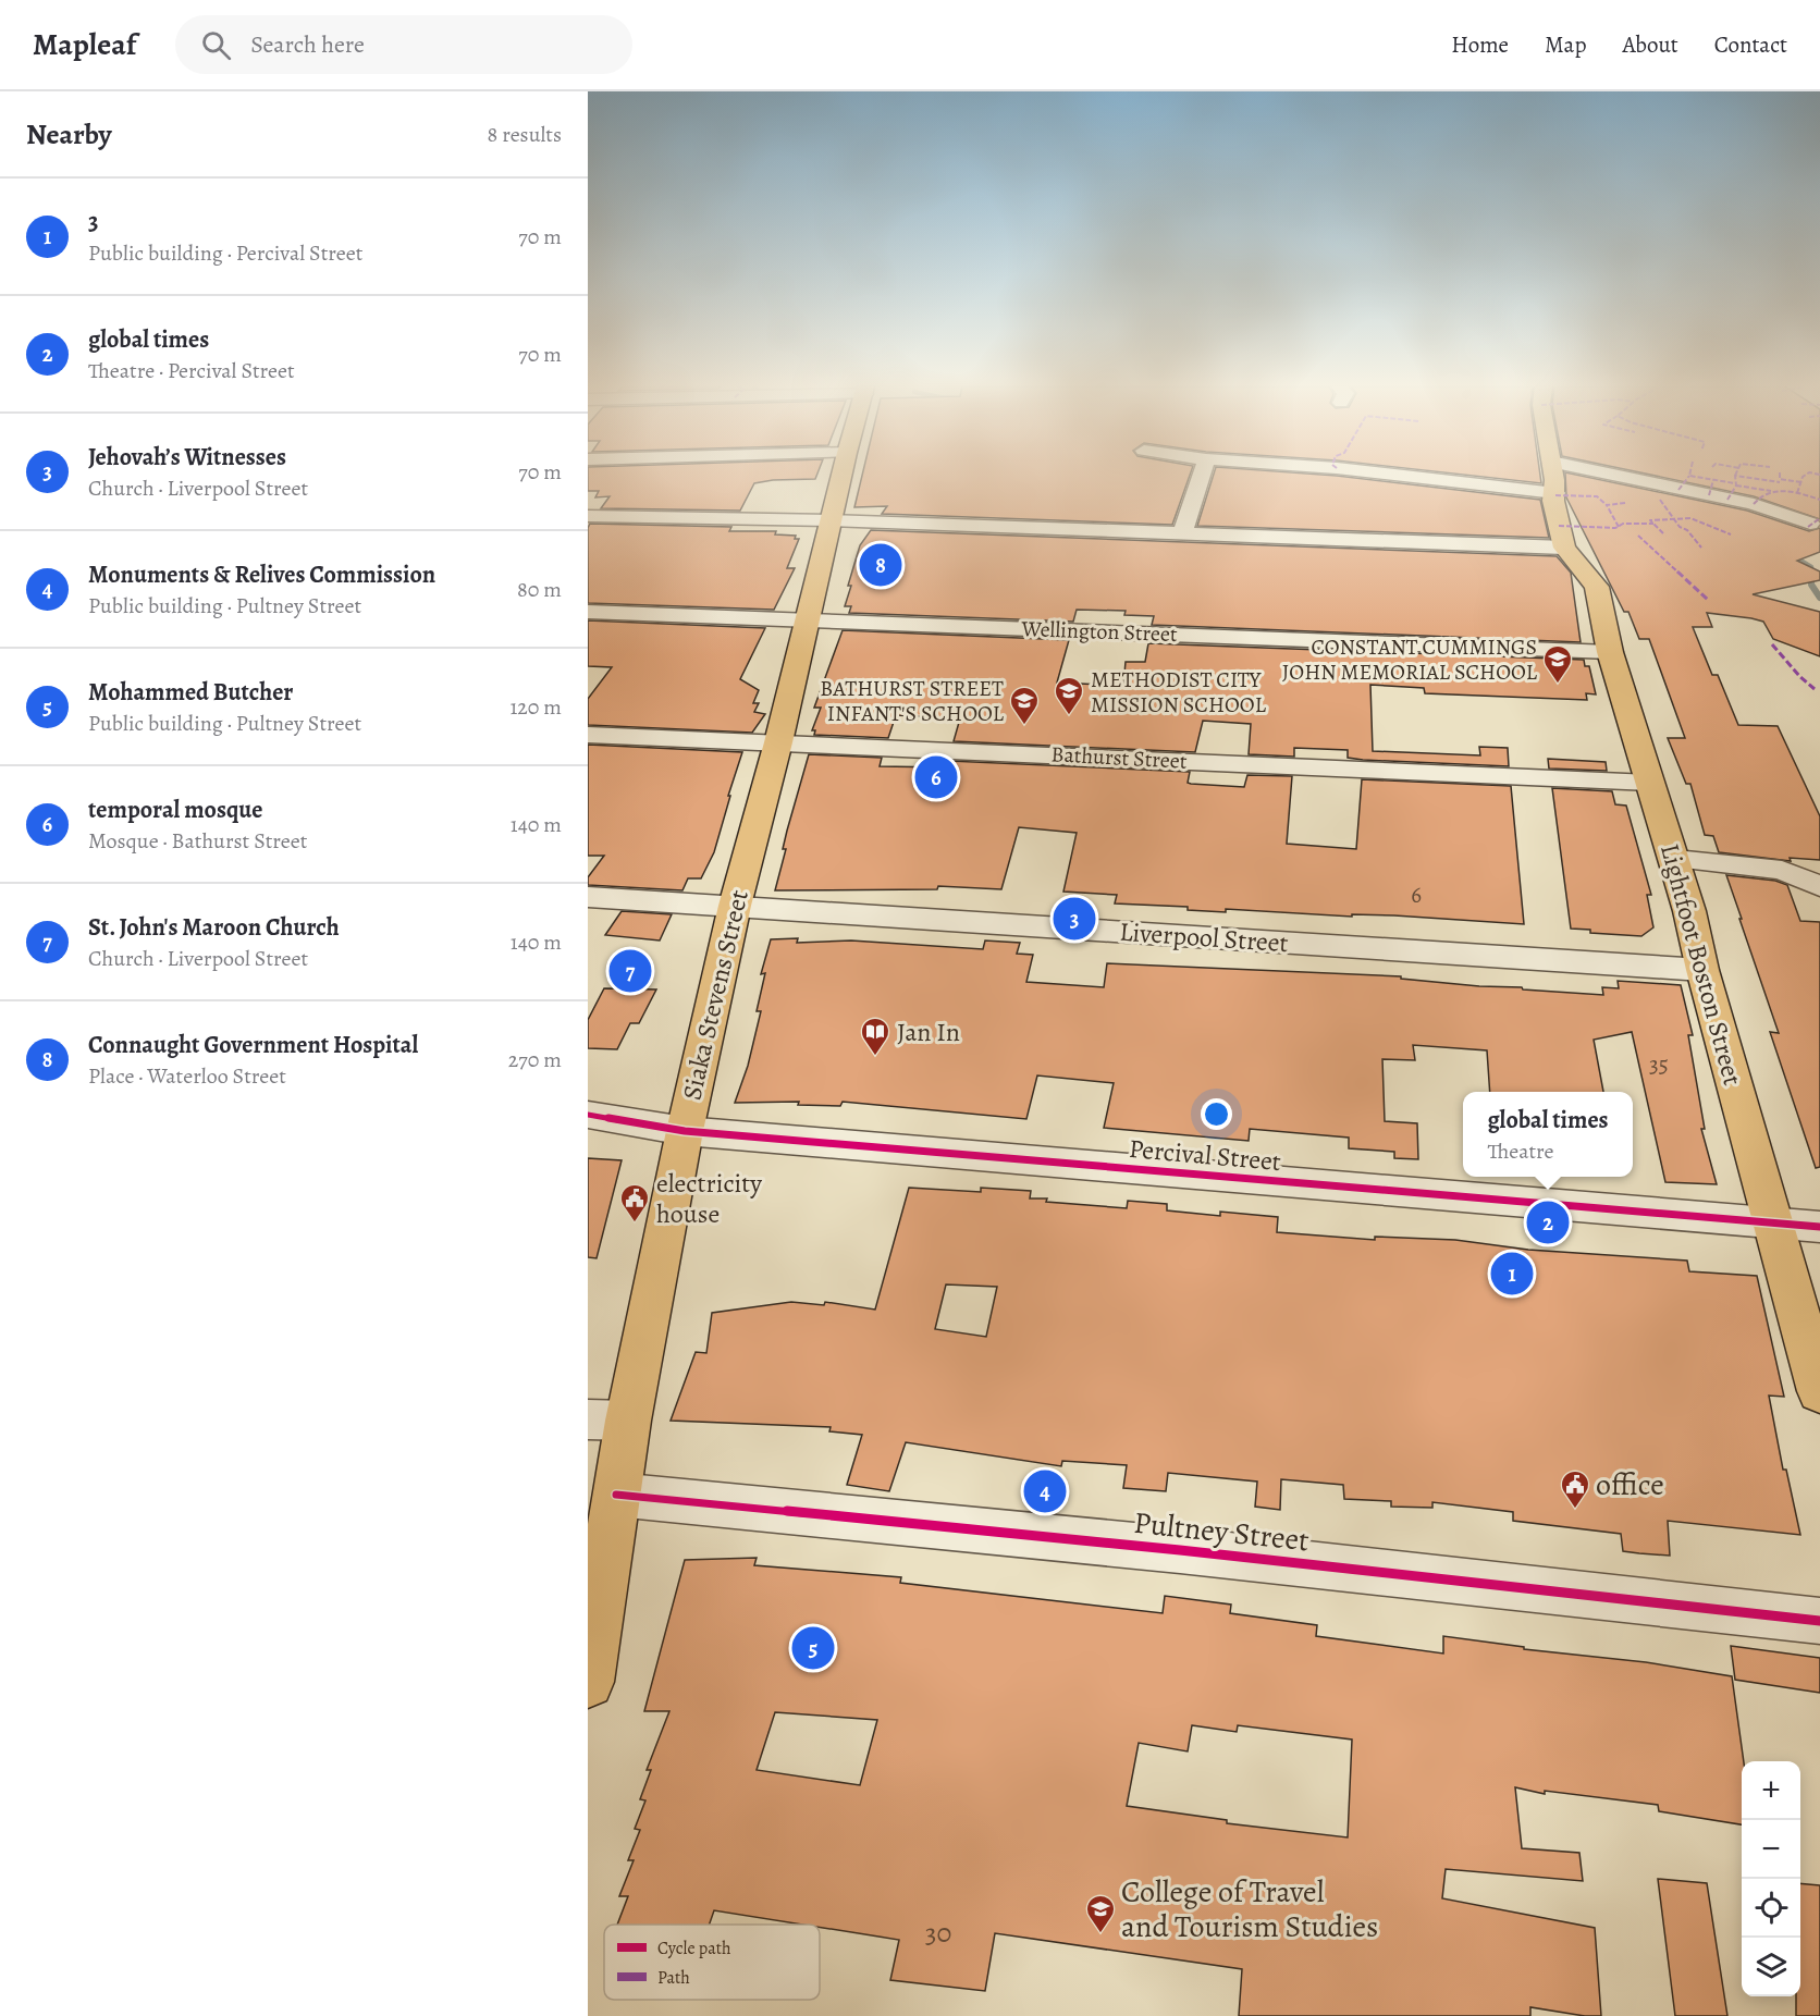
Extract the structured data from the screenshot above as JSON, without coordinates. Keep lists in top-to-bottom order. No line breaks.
{"streets":{"main road":["Lightfoot Boston Street","Siaka Stevens Street"],"street":["Wellington Street","Bathurst Street","Liverpool Street","Percival Street","Pultney Street"]},"crossings":[["Wellington Street","Lightfoot Boston Street"],["Wellington Street","Siaka Stevens Street"],["Bathurst Street","Lightfoot Boston Street"],["Bathurst Street","Siaka Stevens Street"],["Liverpool Street","Lightfoot Boston Street"],["Liverpool Street","Siaka Stevens Street"],["Lightfoot Boston Street","Percival Street"],["Siaka Stevens Street","Percival Street"],["Siaka Stevens Street","Pultney Street"]],"places":{"school or university":["CONSTANT CUMMINGS JOHN MEMORIAL SCHOOL","METHODIST CITY MISSION SCHOOL","BATHURST STREET INFANT'S SCHOOL","College of Travel and Tourism Studies"],"library":["Jan In"],"public building":["electricity house","office"]},"house_numbers":["6","35","30"],"legend":["Cycle path","Path"],"page":{"header":"Mapleaf","search":"Search here","nav":["Home","Map","About","Contact"],"heading":["Nearby","8 results"],"list":[{"mark":"1","name":"3","note":"Public building · Percival Street","value":"70 m"},{"mark":"2","name":"global times","note":"Theatre · Percival Street","value":"70 m"},{"mark":"3","name":"Jehovah’s Witnesses","note":"Church · Liverpool Street","value":"70 m"},{"mark":"4","name":"Monuments & Relives Commission","note":"Public building · Pultney Street","value":"80 m"},{"mark":"5","name":"Mohammed Butcher","note":"Public building · Pultney Street","value":"120 m"},{"mark":"6","name":"temporal mosque","note":"Mosque · Bathurst Street","value":"140 m"},{"mark":"7","name":"St. John's Maroon Church","note":"Church · Liverpool Street","value":"140 m"},{"mark":"8","name":"Connaught Government Hospital","note":"Place · Waterloo Street","value":"270 m"}],"pins":["8","6","3","7","2","1","4","5"],"popup":["global times","Theatre"],"map_buttons":["+","−"]}}
